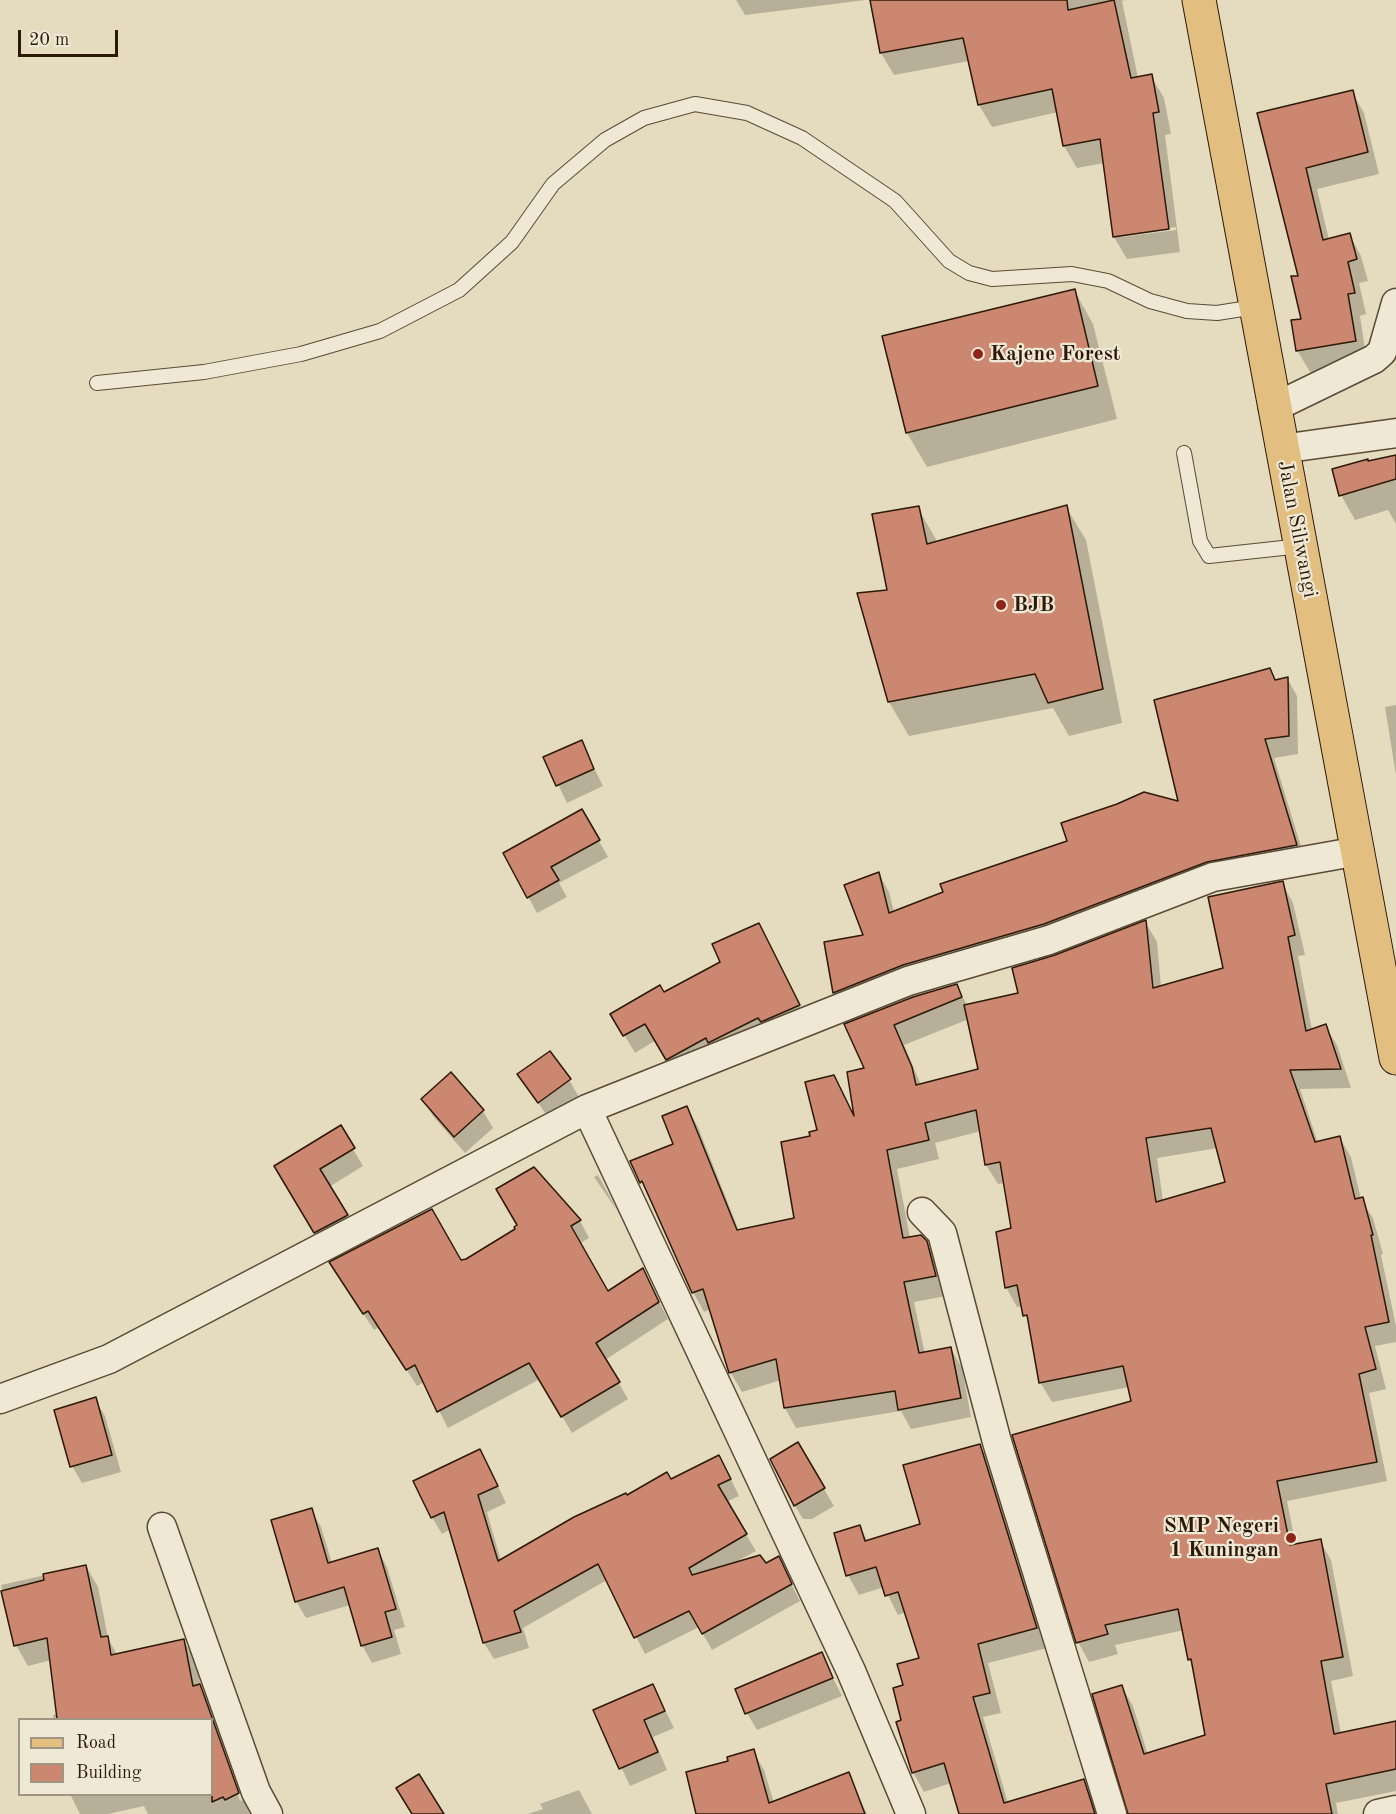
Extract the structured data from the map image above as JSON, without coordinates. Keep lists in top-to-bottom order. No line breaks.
{"streets":{"main road":["Jalan Siliwangi"]},"places":["Kajene Forest","BJB","SMP Negeri 1 Kuningan"],"legend":["Road","Building"],"scale_bar":"20 m"}
